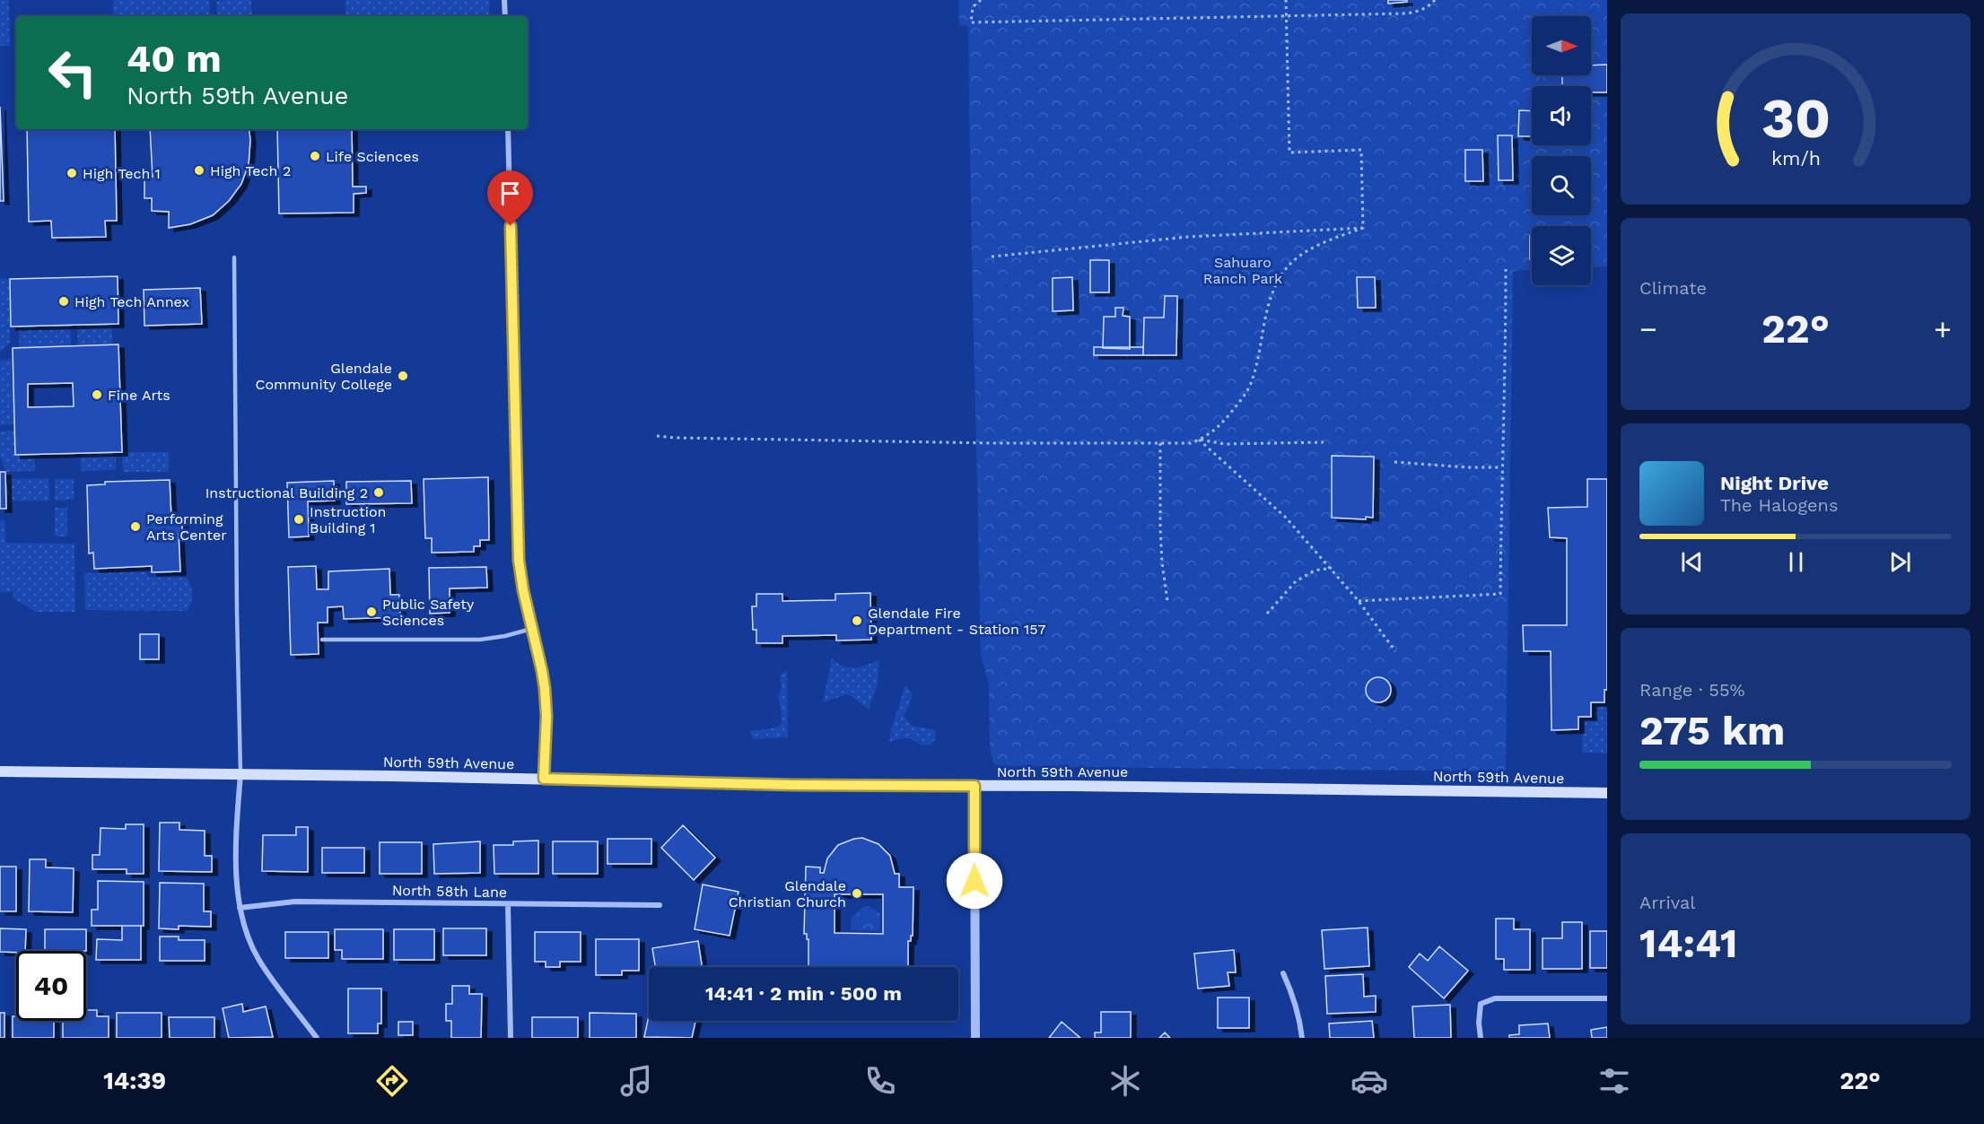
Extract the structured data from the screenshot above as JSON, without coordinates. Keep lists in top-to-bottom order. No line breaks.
{"streets":{"main road":["North 59th Avenue"],"street":["North 58th Lane"]},"parks":["Sahuaro Ranch Park"],"places":["Life Sciences","High Tech 2","High Tech 1","High Tech Annex","Glendale Community College","Fine Arts","Instructional Building 2","Instruction Building 1","Performing Arts Center","Public Safety Sciences","Glendale Fire Department - Station 157","Glendale Christian Church"],"north":"right","page":{"turn":["40 m","North 59th Avenue"],"tile":["Climate",["Range · 55%","275 km"],["Arrival","14:41"]],"heat":["−","22°","+"],"song":["Night Drive","The Halogens"],"limit":"40","trip":"14:41 · 2 min · 500 m","tabs":["14:39","22°"],"gauge":["30","km/h"]}}
